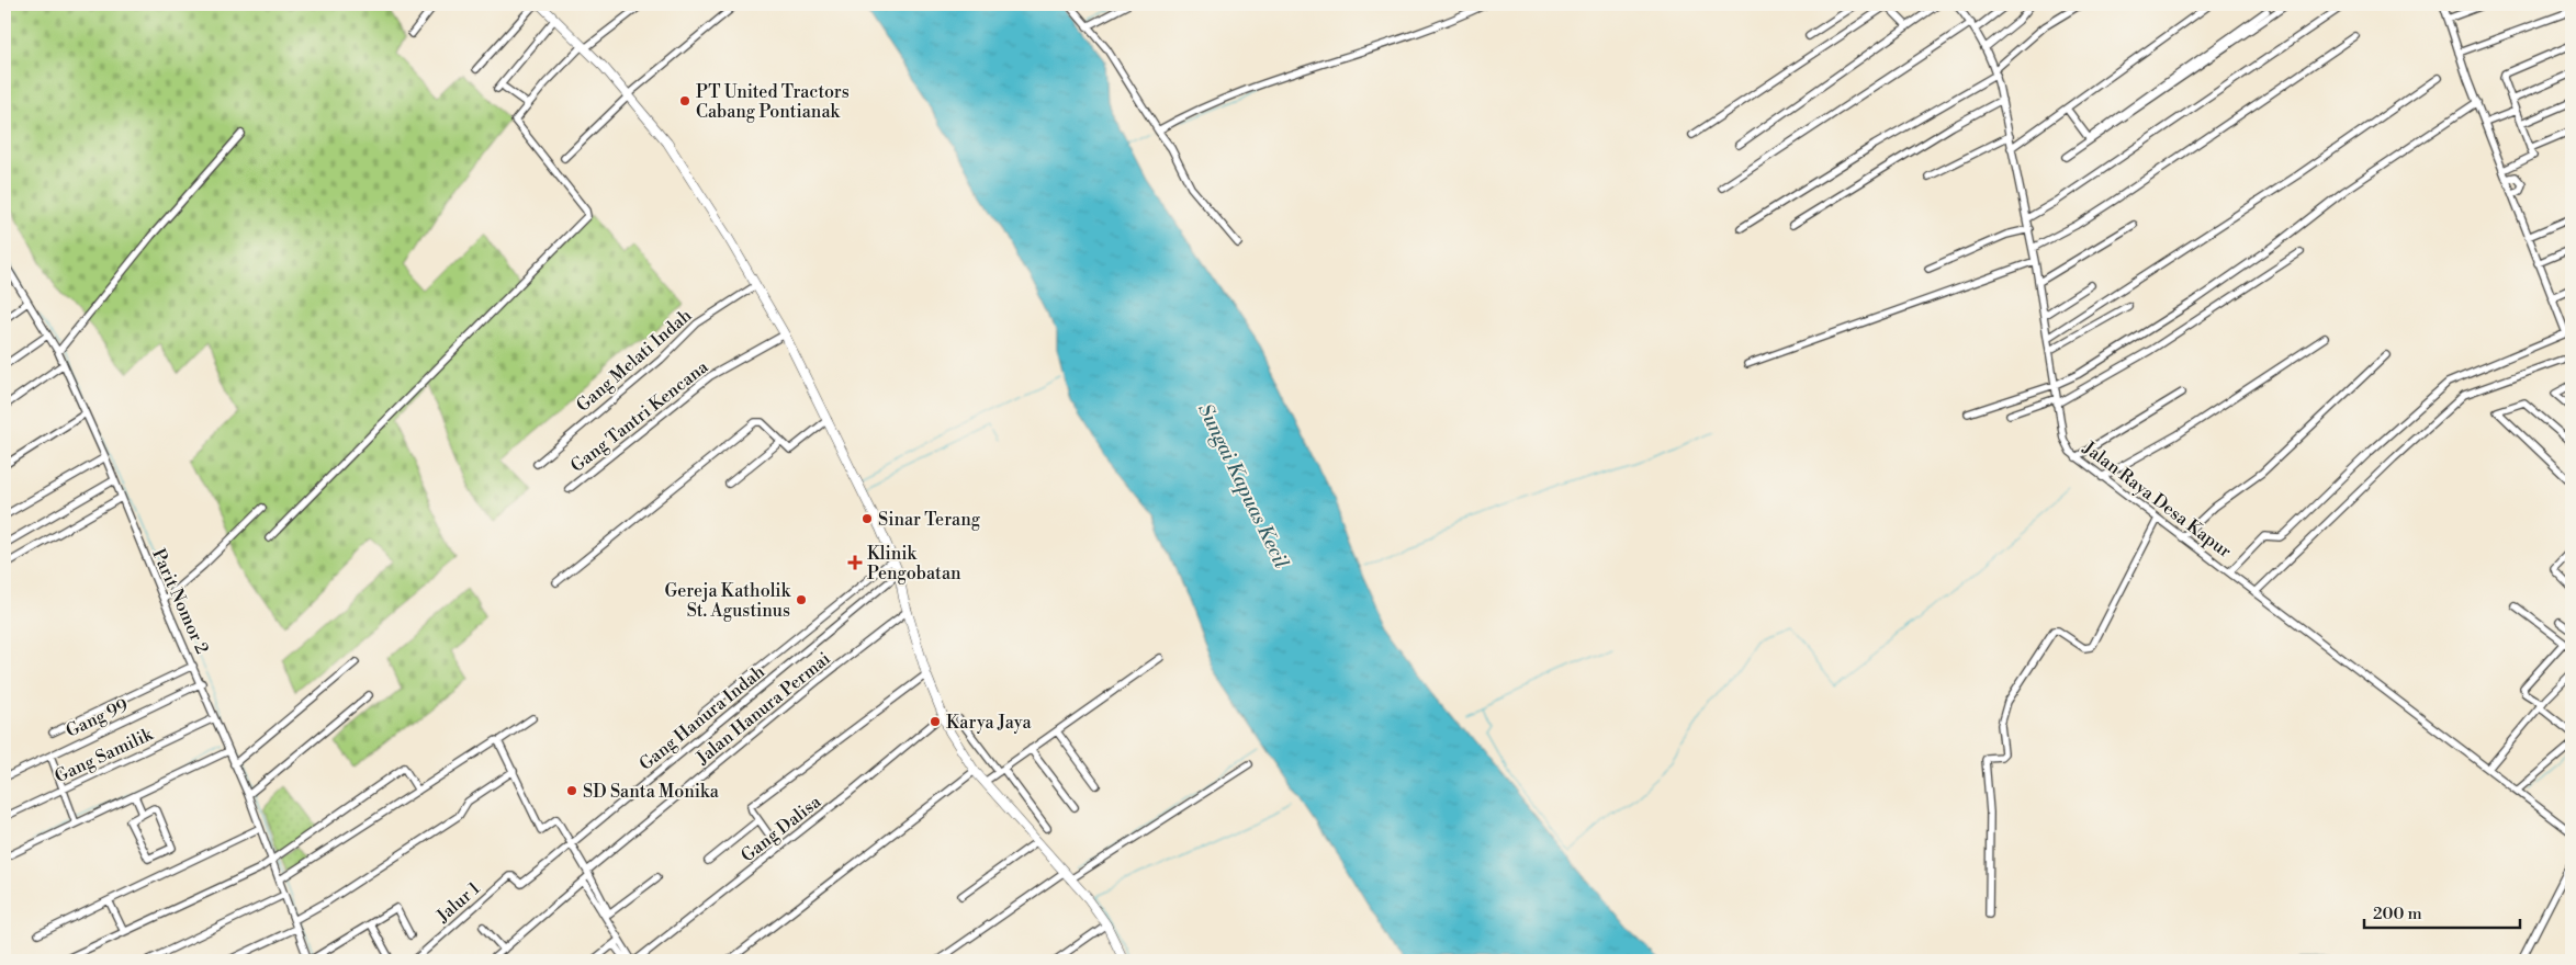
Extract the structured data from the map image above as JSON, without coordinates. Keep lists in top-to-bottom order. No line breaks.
{"streets":{"street":["Gang Melati Indah","Gang Tantri Kencana","Jalan Raya Desa Kapur","Parit Nomor 2","Jalan Hanura Permai","Gang 99","Gang Hanura Indah","Gang Samilik","Gang Dalisa","Jalur 1"]},"crossings":[["Parit Nomor 2","Gang 99"],["Parit Nomor 2","Gang Samilik"],["Gang Hanura Indah","Jalur 1"]],"water":["Sungai Kapuas Kecil"],"places":{"other":["PT United Tractors Cabang Pontianak","Sinar Terang","Gereja Katholik St. Agustinus","Karya Jaya","SD Santa Monika"],"health":["Klinik Pengobatan"]},"scale_bar":"200 m"}
